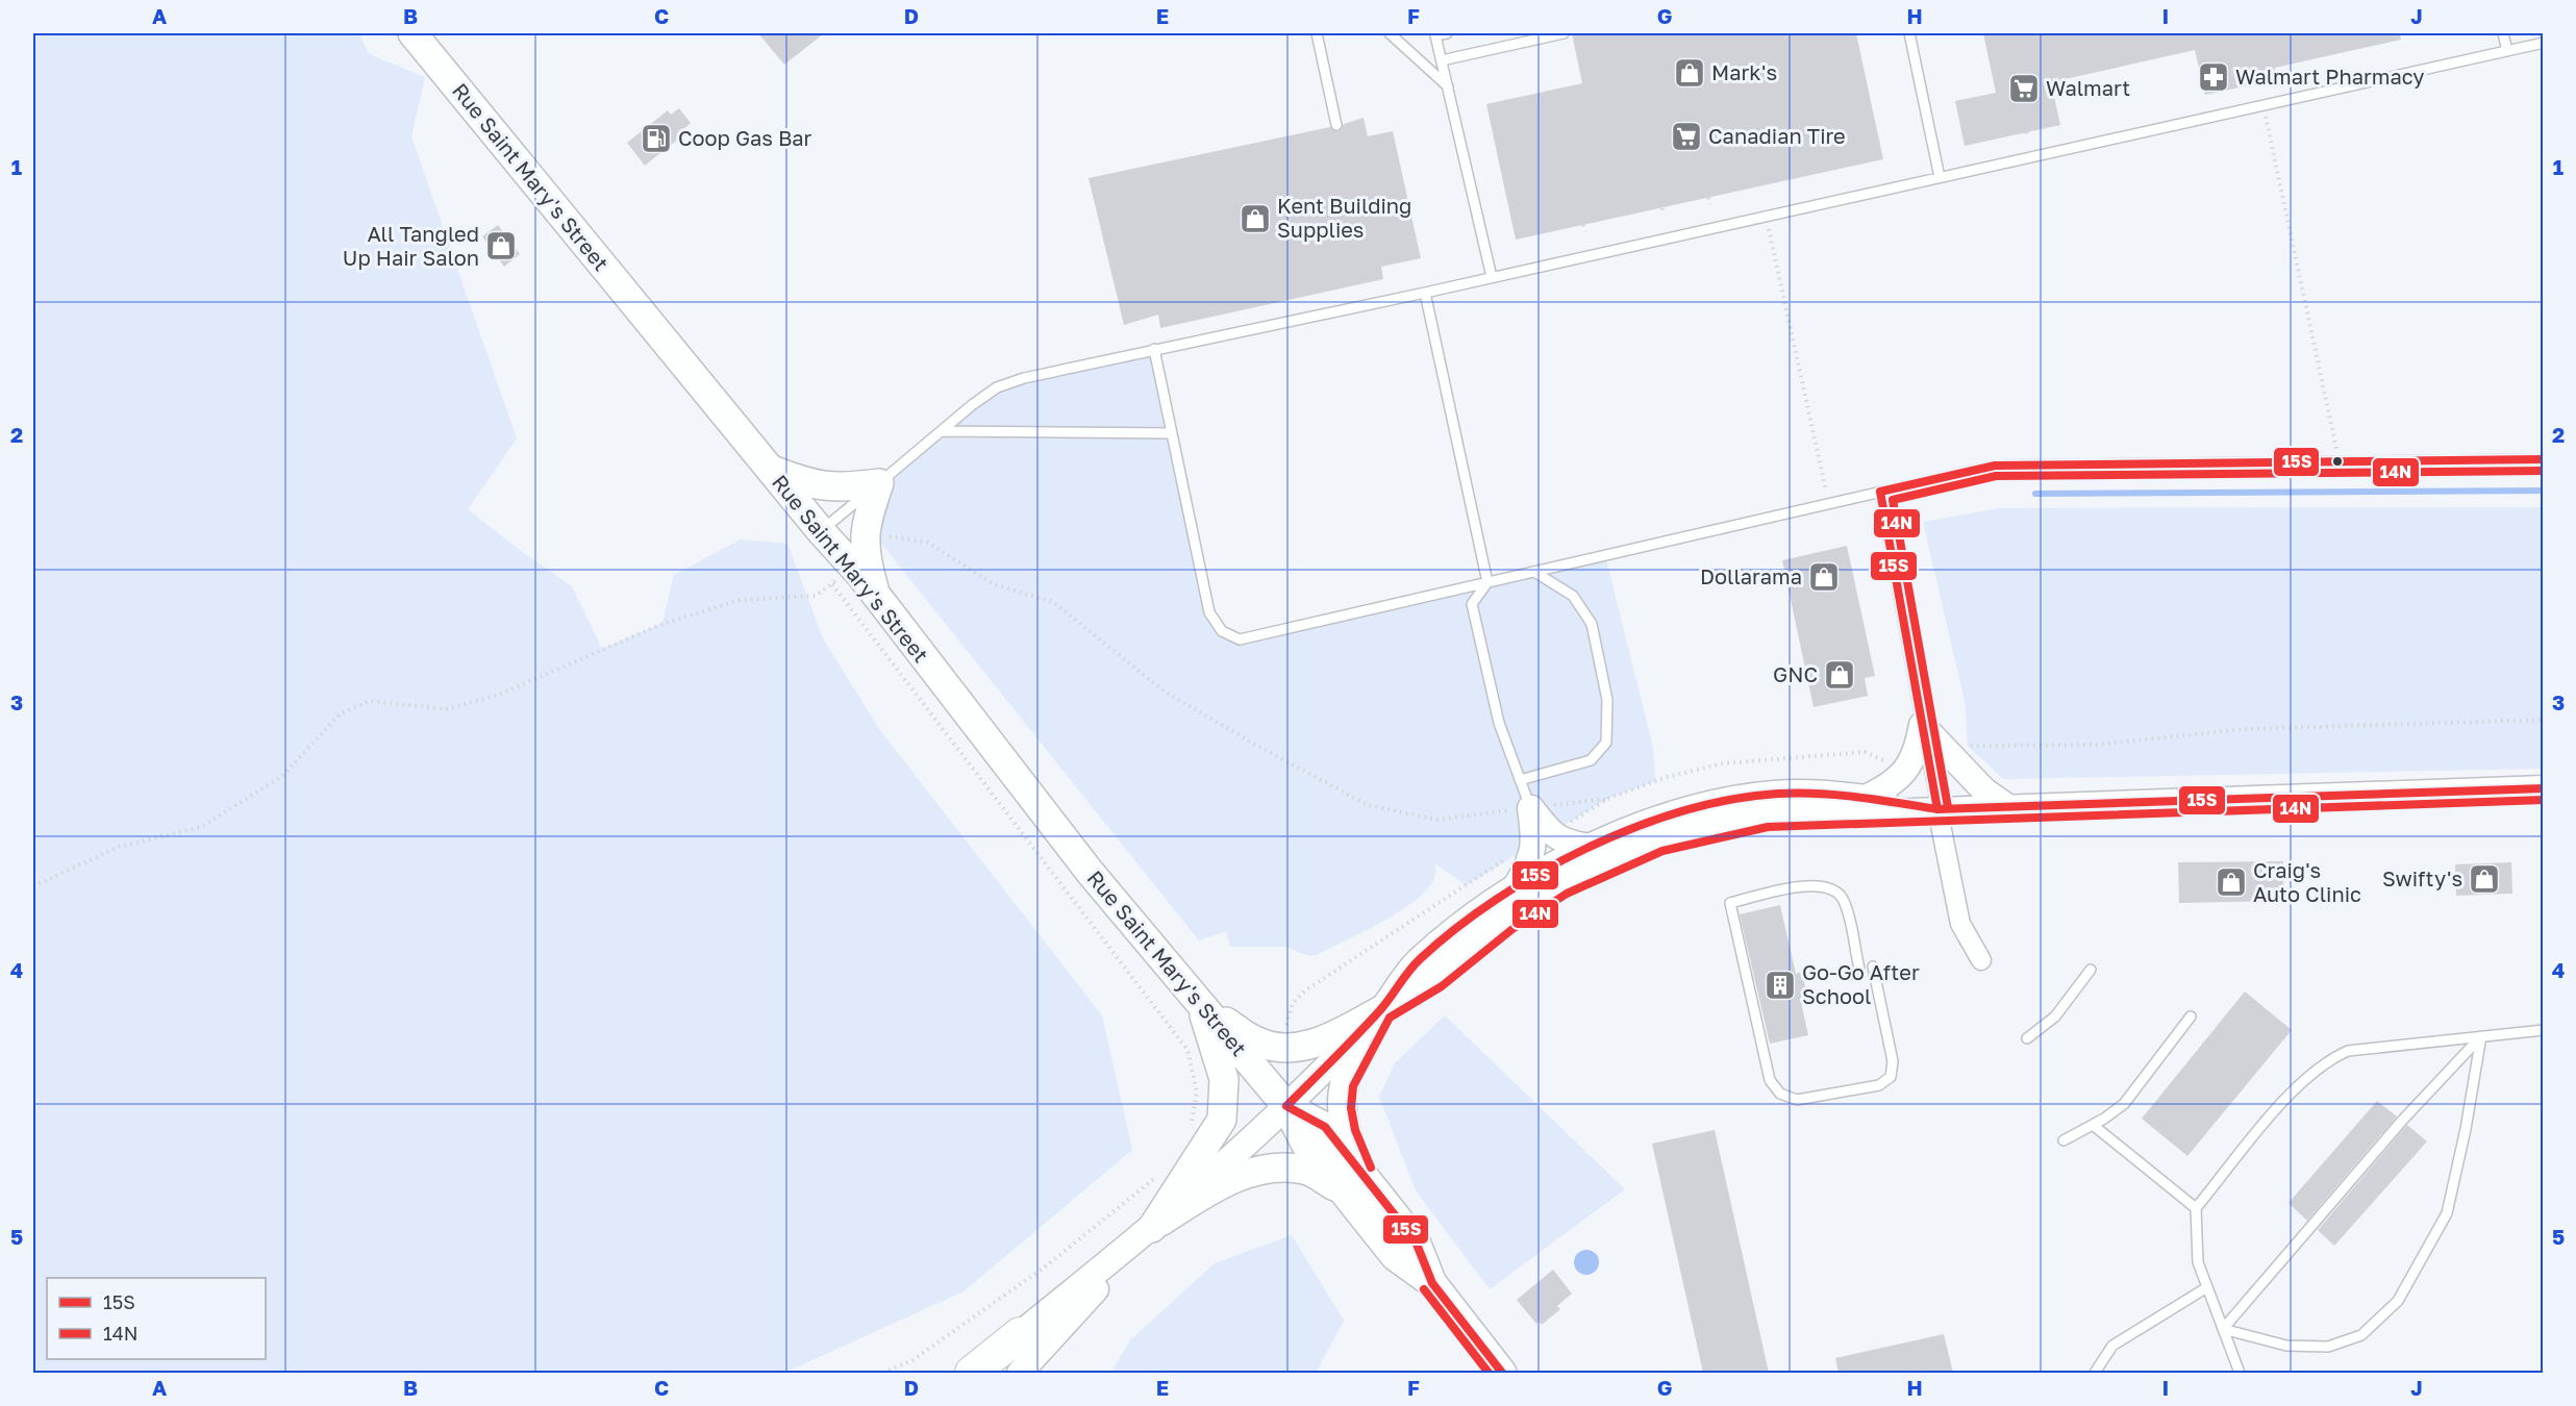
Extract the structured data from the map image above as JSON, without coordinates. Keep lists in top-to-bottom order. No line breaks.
{"streets":{"main road":["Rue Saint Mary's Street"]},"places":{"shop":["Mark's","Kent Building Supplies","All Tangled Up Hair Salon","Dollarama","GNC","Swifty's","Craig's Auto Clinic"],"pharmacy":["Walmart Pharmacy"],"supermarket":["Walmart","Canadian Tire"],"fuel station":["Coop Gas Bar"],"building":["Go-Go After School"]},"lines":["transit line 15S","transit line 14N"],"legend":["15S","14N"],"grid":{"columns":["A","B","C","D","E","F","G","H","I","J"],"rows":["1","2","3","4","5"]}}
